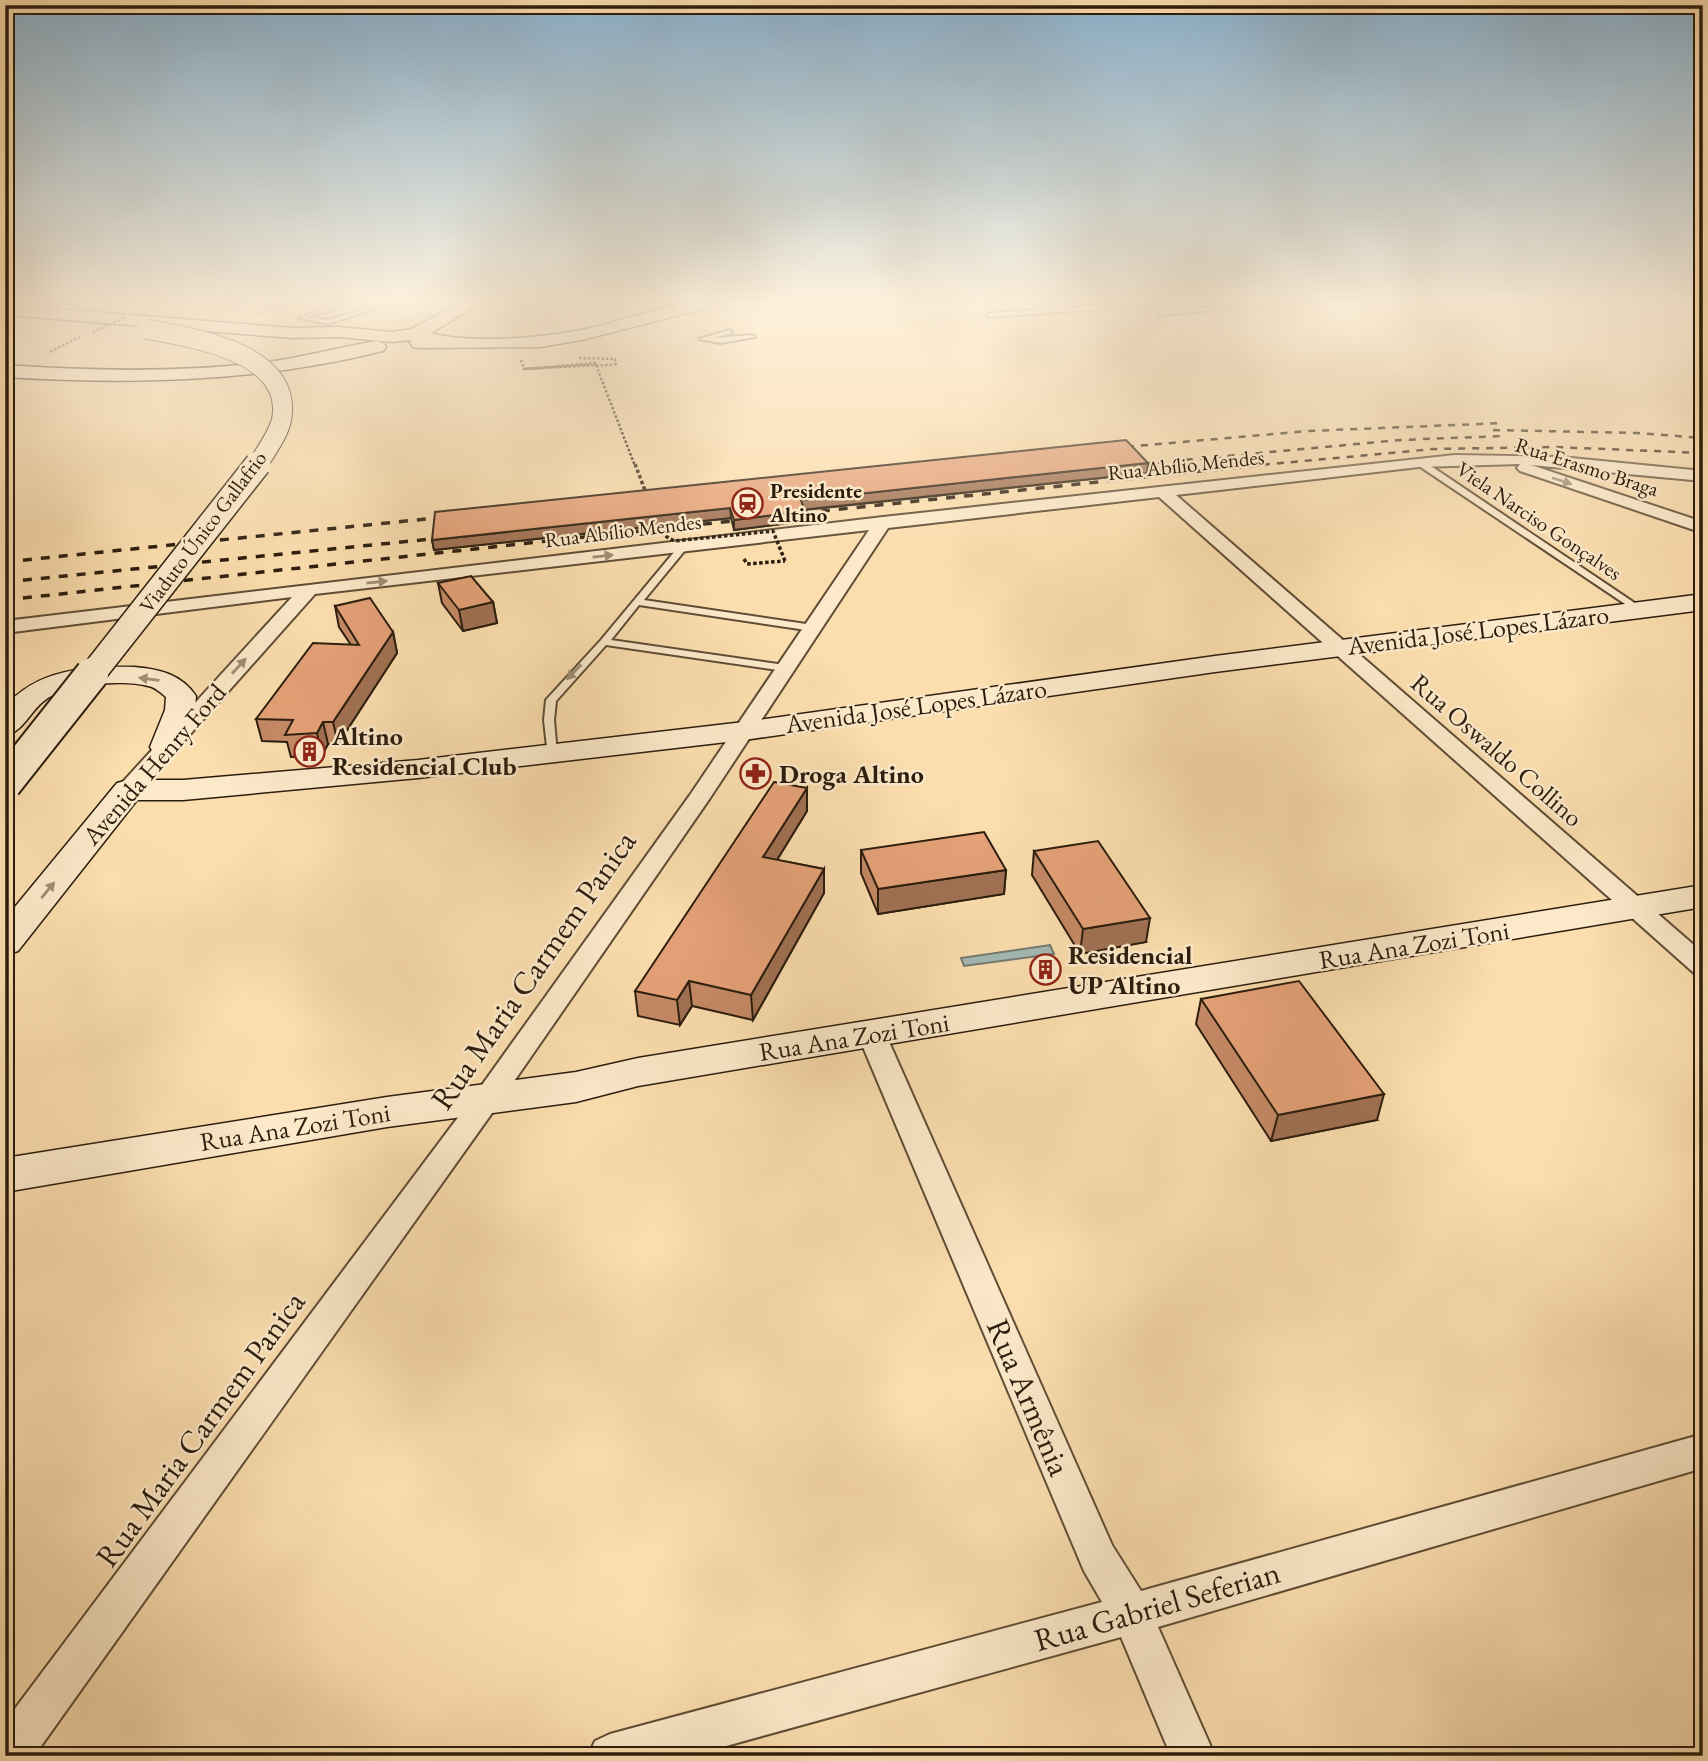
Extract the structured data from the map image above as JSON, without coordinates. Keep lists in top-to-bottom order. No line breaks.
{"streets":{"main road":["Viaduto Único Gallafrio","Avenida José Lopes Lázaro","Avenida Henry Ford","Rua Ana Zozi Toni"],"street":["Rua Abílio Mendes","Rua Erasmo Braga","Rua Oswaldo Collino","Rua Maria Carmem Panica","Rua Armênia","Rua Gabriel Seferian"],"lane":["Viela Narciso Gonçalves"]},"crossings":[["Rua Abílio Mendes","Rua Erasmo Braga"],["Rua Abílio Mendes","Viela Narciso Gonçalves"],["Rua Abílio Mendes","Rua Oswaldo Collino"],["Rua Abílio Mendes","Avenida Henry Ford"],["Rua Abílio Mendes","Rua Maria Carmem Panica"],["Viela Narciso Gonçalves","Avenida José Lopes Lázaro"],["Avenida José Lopes Lázaro","Rua Oswaldo Collino"],["Avenida José Lopes Lázaro","Avenida Henry Ford"],["Avenida José Lopes Lázaro","Rua Maria Carmem Panica"],["Rua Oswaldo Collino","Rua Ana Zozi Toni"],["Rua Ana Zozi Toni","Rua Maria Carmem Panica"],["Rua Ana Zozi Toni","Rua Armênia"],["Rua Armênia","Rua Gabriel Seferian"]],"one_way":["Rua Erasmo Braga","Avenida Henry Ford"],"places":{"station":["Presidente Altino"],"building":["Altino Residencial Club","Residencial UP Altino"],"pharmacy":["Droga Altino"]}}
